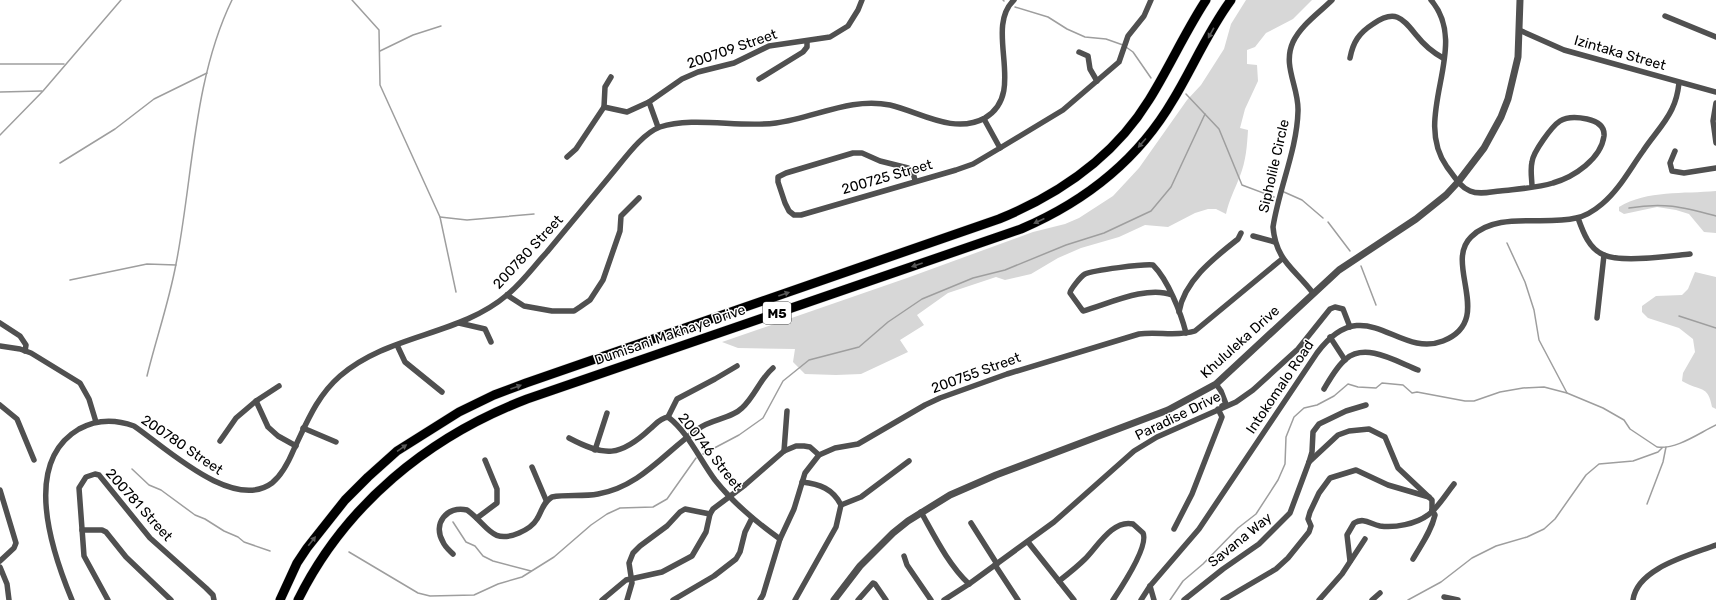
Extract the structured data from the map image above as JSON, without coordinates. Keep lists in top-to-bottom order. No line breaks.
{"streets":{"main road":["M5","Dumisani Makhaye Drive"],"street":["200709 Street","Izintaka Street","Sipholile Circle","200725 Street","200780 Street","Khululeka Drive","200755 Street","Intokomalo Road","Paradise Drive","200746 Street","200781 Street","Savana Way"]},"crossings":[["Izintaka Street","Khululeka Drive"],["Izintaka Street","Intokomalo Road"],["Sipholile Circle","Khululeka Drive"],["Sipholile Circle","200755 Street"],["Intokomalo Road","Paradise Drive"]]}
